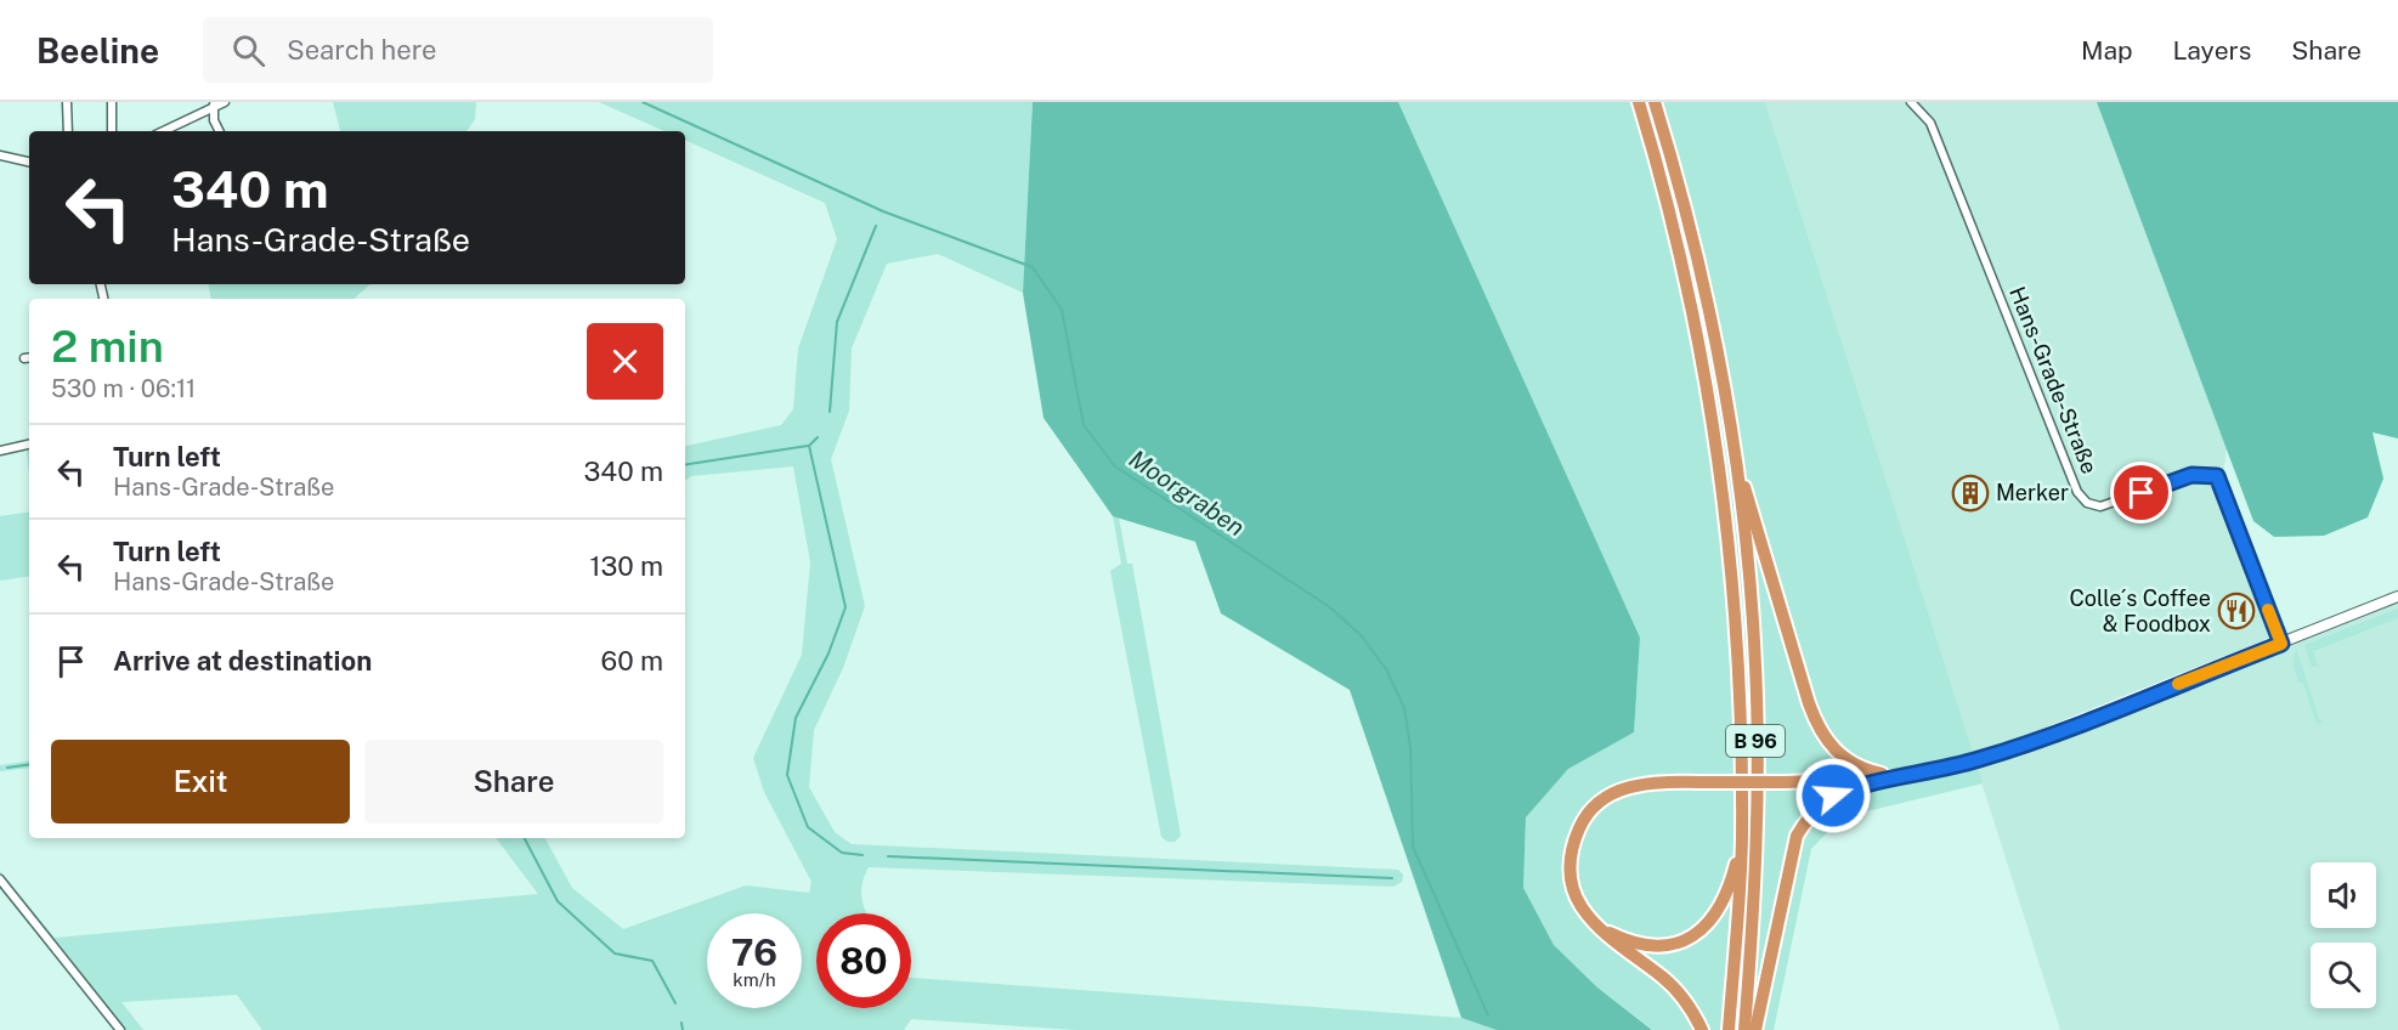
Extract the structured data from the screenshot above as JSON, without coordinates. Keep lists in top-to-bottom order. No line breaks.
{"streets":{"highway":["B 96"],"street":["Hans-Grade-Straße"]},"water":["Moorgraben"],"places":{"building":["Merker"],"restaurant":["Colle´s Coffee & Foodbox"]},"page":{"header":"Beeline","search":"Search here","nav":["Map","Layers","Share"],"turn":["340 m","Hans-Grade-Straße"],"heading":["2 min","530 m · 06:11"],"list":[{"name":"Turn left","note":"Hans-Grade-Straße","value":"340 m"},{"name":"Turn left","note":"Hans-Grade-Straße","value":"130 m"},{"name":"Arrive at destination","value":"60 m"}],"buttons":["Exit","Share"],"speed":"76 km/h","limit":"80"}}
